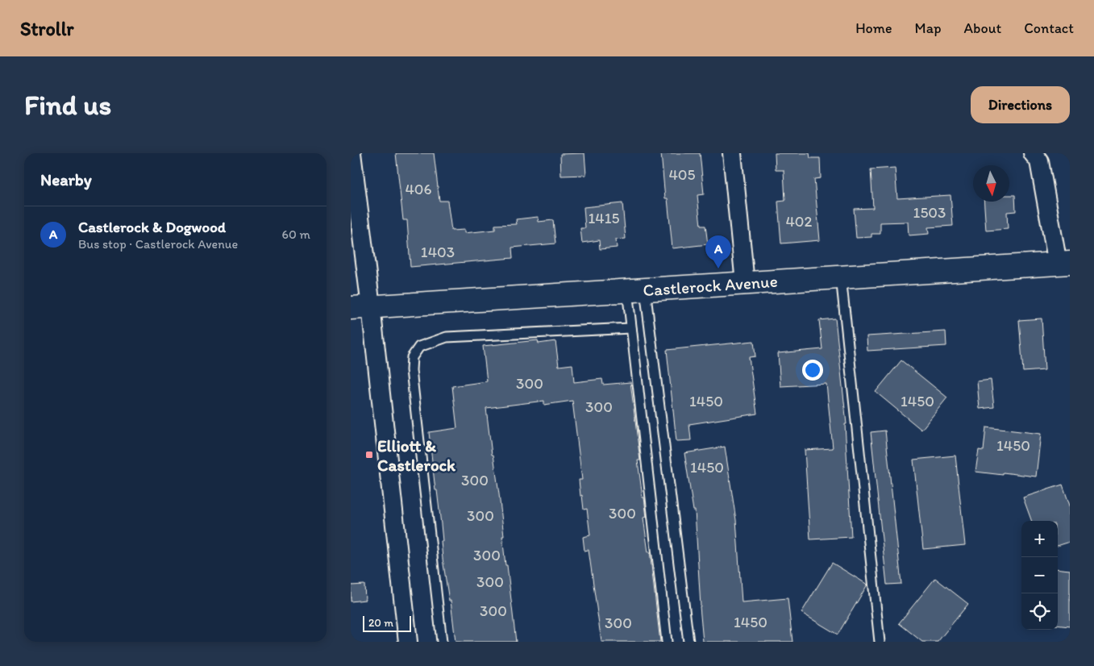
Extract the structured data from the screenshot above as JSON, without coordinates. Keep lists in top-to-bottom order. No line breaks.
{"streets":{"street":["Castlerock Avenue"]},"places":{"transit":["Elliott & Castlerock"]},"house_numbers":["405","406","1503","1415","402","1403","300","1450","1450","300","1450","1450","300","300","300","300","300","300","1450","300"],"scale_bar":"20 m","north":"bottom","page":{"header":"Strollr","nav":["Home","Map","About","Contact"],"buttons":"Directions","title":"Find us","heading":"Nearby","list":[{"mark":"A","name":"Castlerock & Dogwood","note":"Bus stop · Castlerock Avenue","value":"60 m"}],"pins":"A","map_buttons":["+","−"],"scale":"20 m"}}
